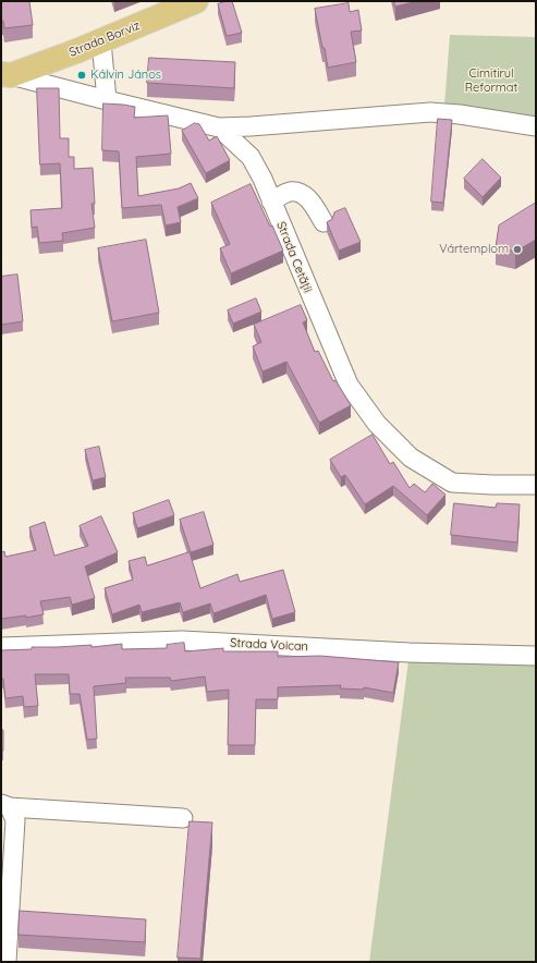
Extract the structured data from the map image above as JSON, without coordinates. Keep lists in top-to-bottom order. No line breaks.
{"streets":{"main road":["Strada Borviz"],"street":["Strada Cetății","Strada Voican"]},"crossings":[["Strada Borviz","Strada Cetății"]],"parks":["Cimitirul Reformat"],"places":["Kálvin János","Vártemplom"]}
